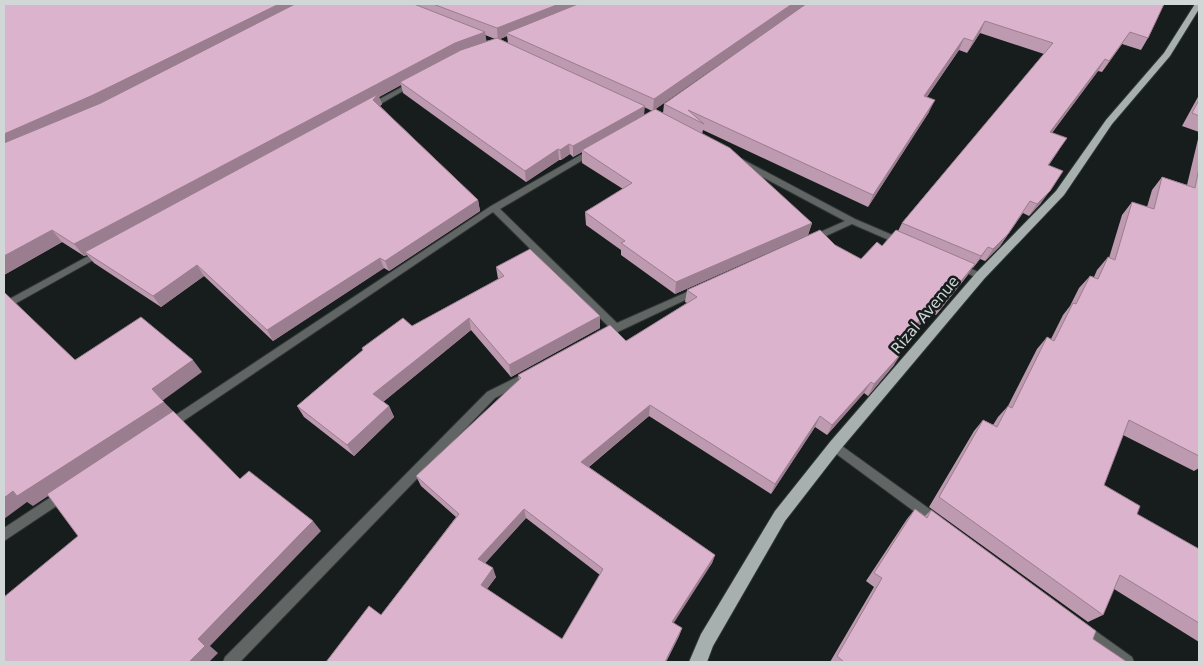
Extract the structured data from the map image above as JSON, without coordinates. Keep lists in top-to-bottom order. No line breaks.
{"streets":{"main road":["Rizal Avenue"]}}
